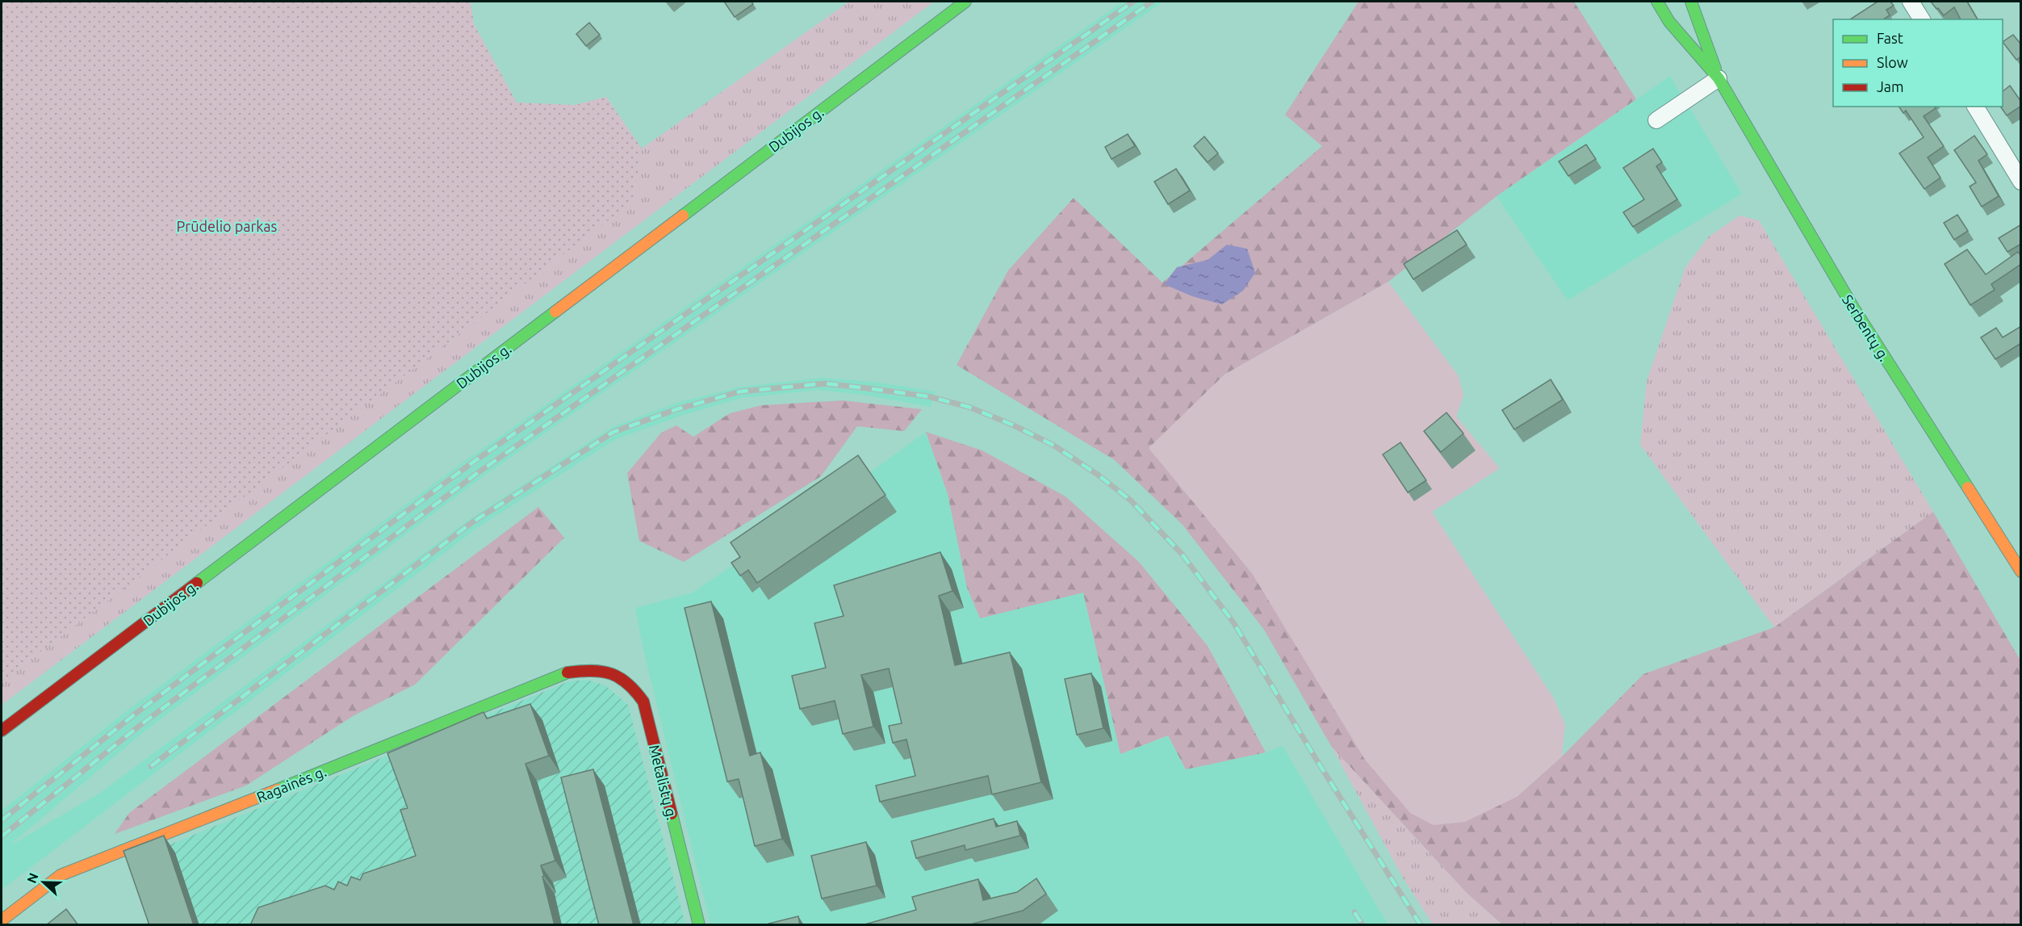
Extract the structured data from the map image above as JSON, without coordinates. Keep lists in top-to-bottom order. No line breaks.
{"streets":{"main road":["Dubijos g.","Serbentų g.","Metalistų g.","Ragainės g."]},"crossings":[["Metalistų g.","Ragainės g."]],"parks":["Prūdelio parkas"],"legend":["Fast","Slow","Jam"],"north":"left"}
